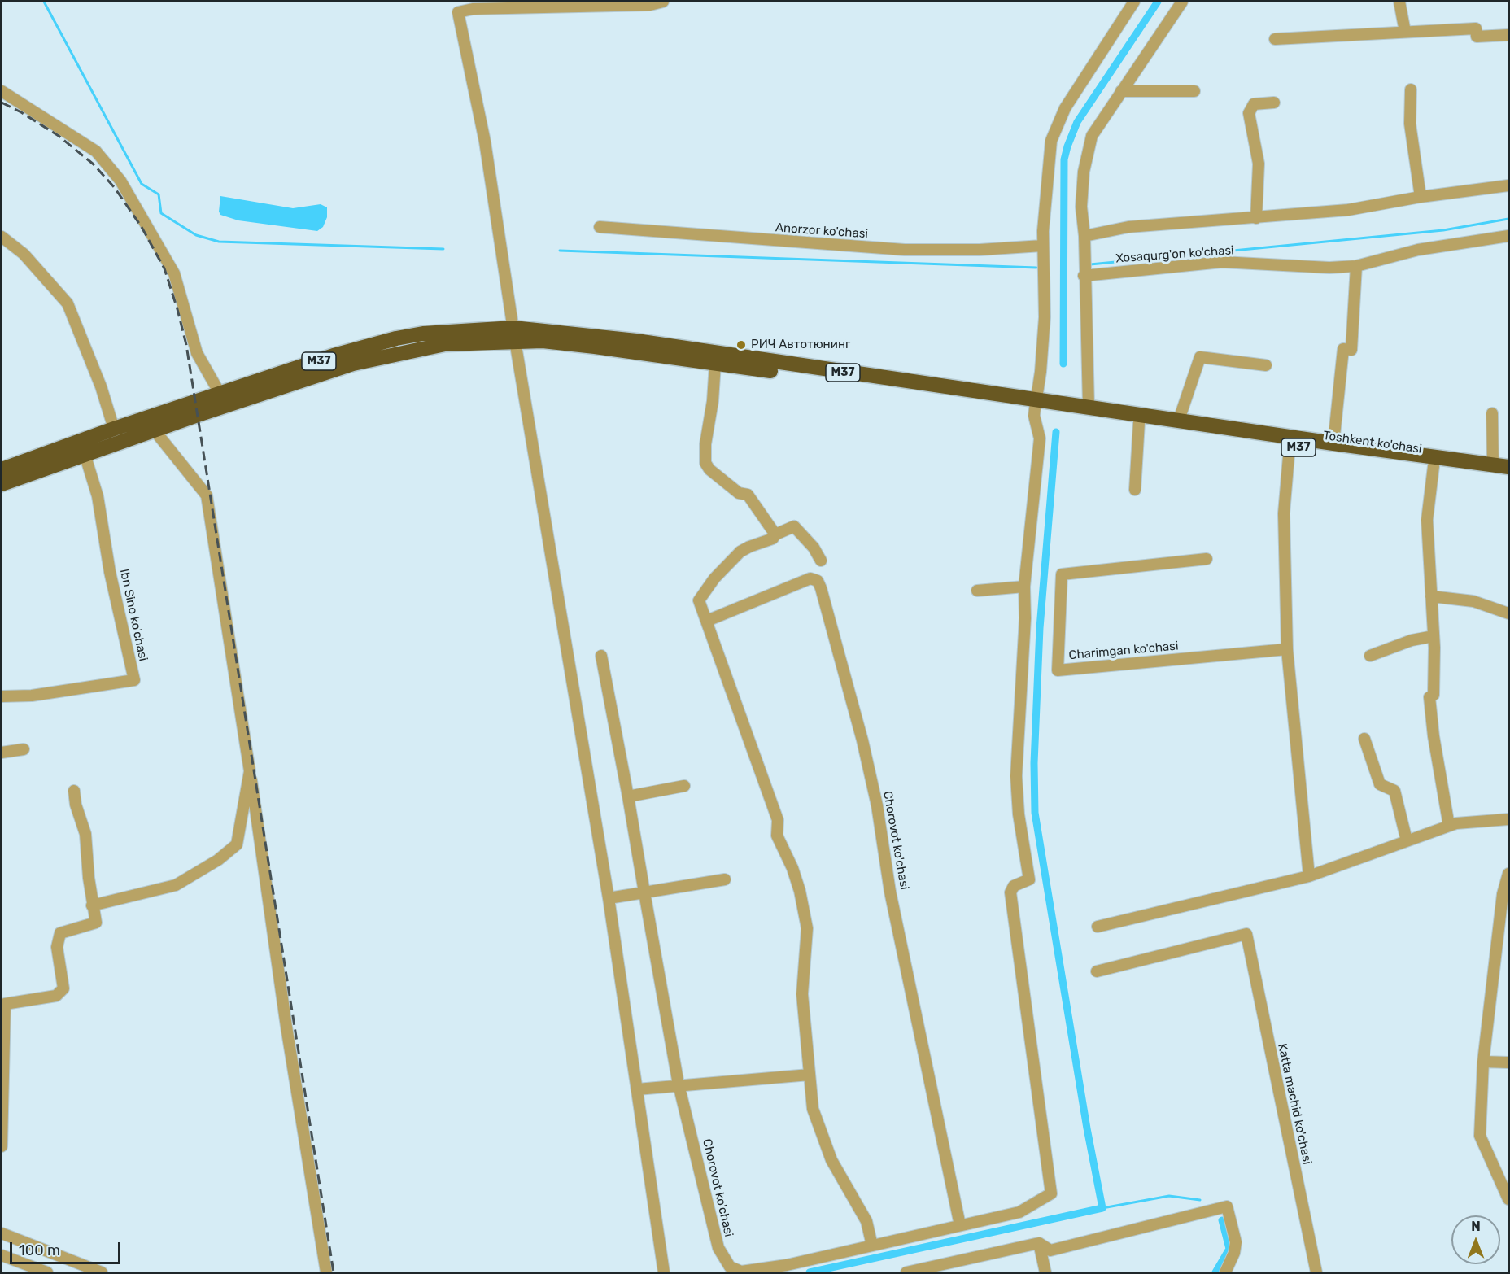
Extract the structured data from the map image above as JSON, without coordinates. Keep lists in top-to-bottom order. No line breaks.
{"streets":{"highway":["M37","Toshkent ko'chasi"],"street":["Anorzor ko'chasi","Xosaqurg'on ko'chasi","Ibn Sino ko'chasi","Charimgan ko'chasi","Chorovot ko'chasi","Katta machid ko'chasi"]},"crossings":[["M37","Toshkent ko'chasi"],["M37","Ibn Sino ko'chasi"]],"places":["РИЧ Автотюнинг"],"scale_bar":"100 m","north":"top"}
